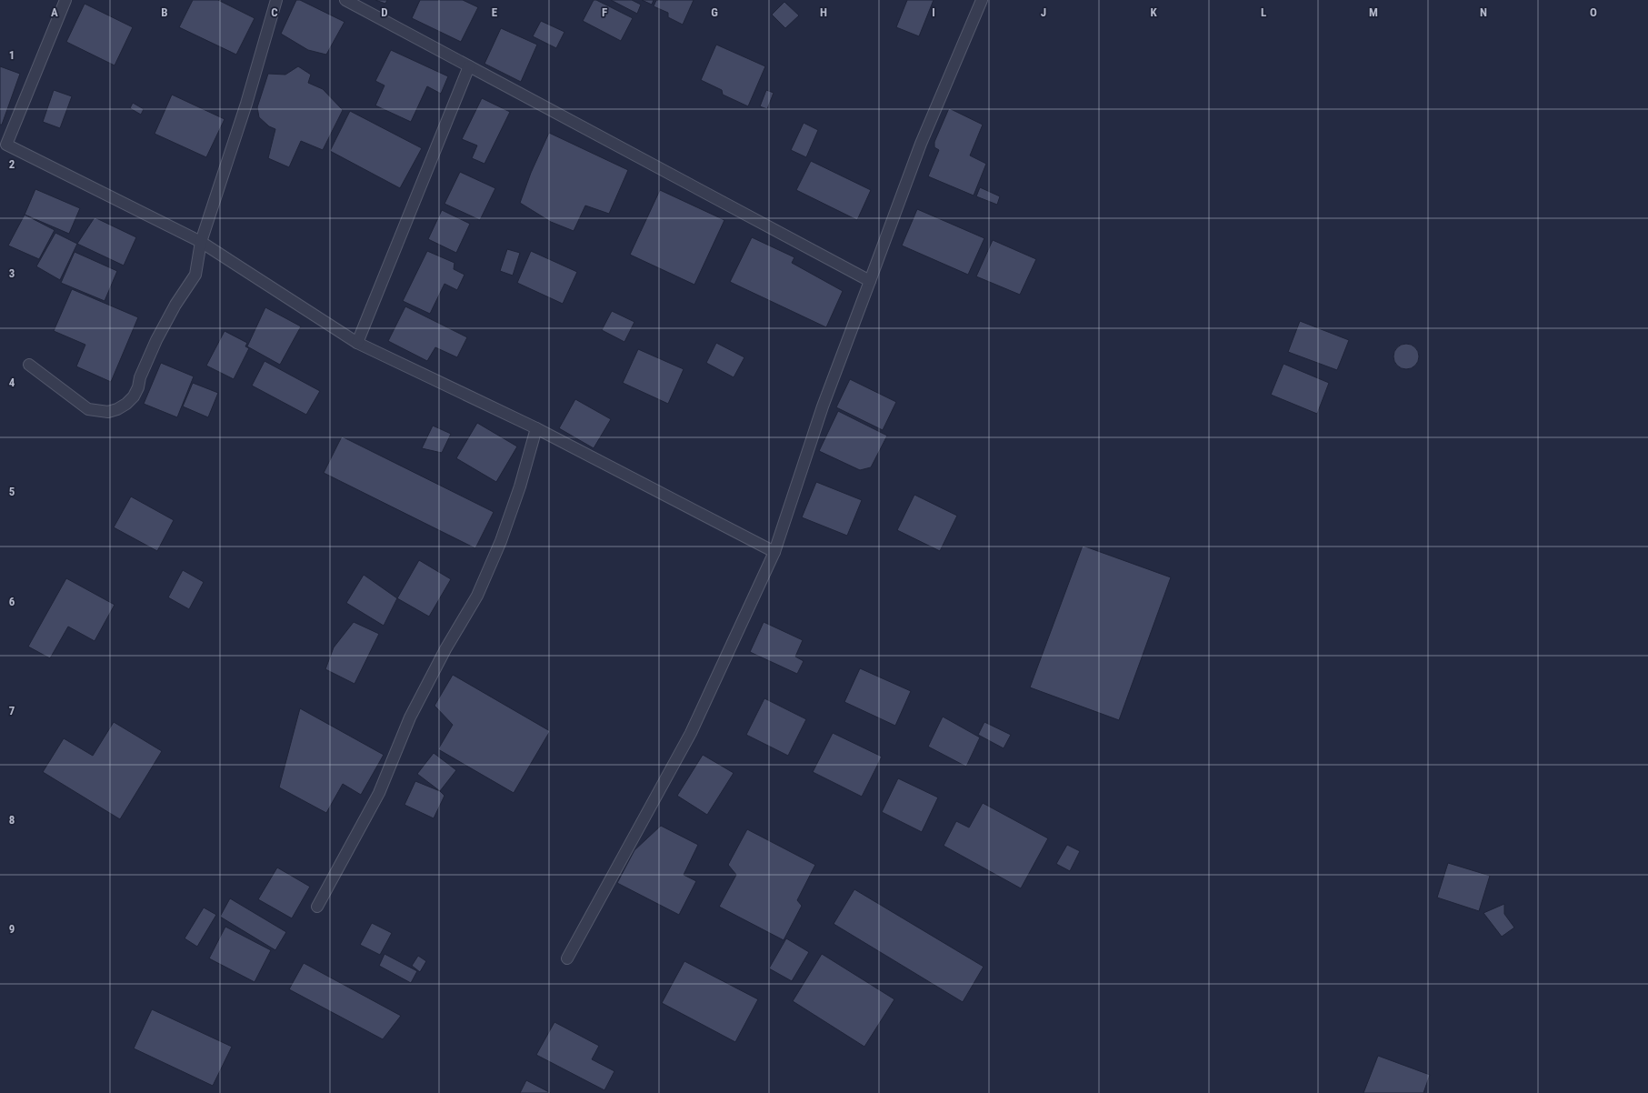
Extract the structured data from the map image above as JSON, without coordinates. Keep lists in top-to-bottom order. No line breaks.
{"grid":{"columns":["A","B","C","D","E","F","G","H","I","J","K","L","M","N","O"],"rows":["1","2","3","4","5","6","7","8","9"]}}
